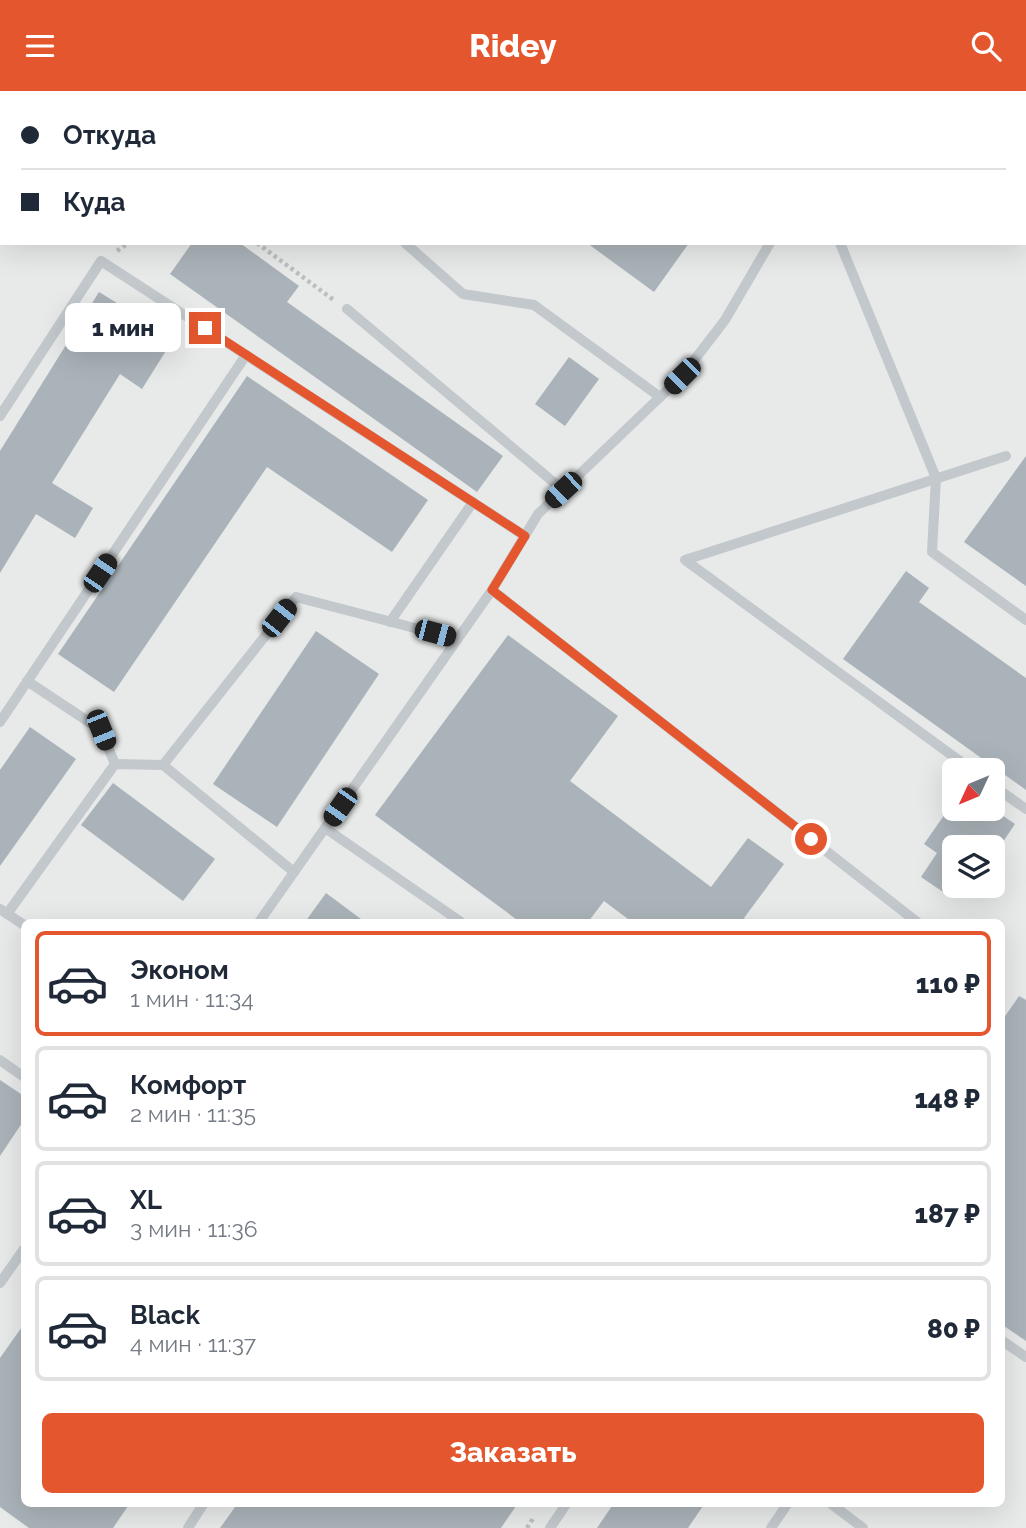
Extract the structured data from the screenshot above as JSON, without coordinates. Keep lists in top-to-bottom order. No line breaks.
{"north":"bottom left","page":{"header":"Ridey","banner":["Откуда","Куда"],"bubble":"1 мин","list":[{"name":"Эконом","note":"1 мин · 11:34","value":"110 ₽"},{"name":"Комфорт","note":"2 мин · 11:35","value":"148 ₽"},{"name":"XL","note":"3 мин · 11:36","value":"187 ₽"},{"name":"Black","note":"4 мин · 11:37","value":"80 ₽"}],"buttons":"Заказать"}}
